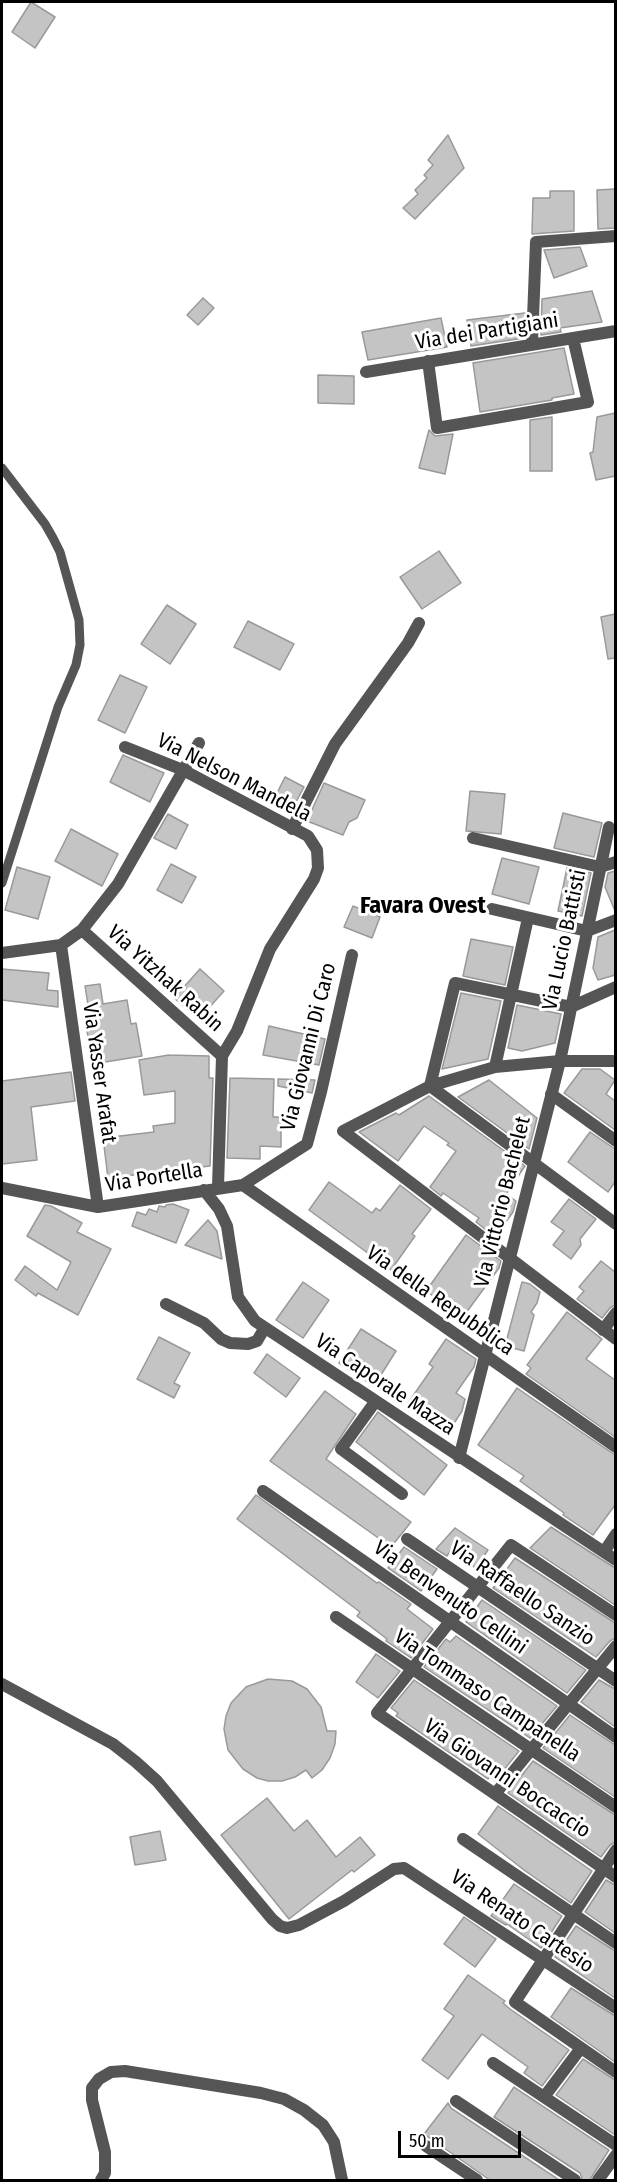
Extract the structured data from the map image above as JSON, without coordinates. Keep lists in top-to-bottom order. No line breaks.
{"streets":{"street":["Via dei Partigiani","Via Nelson Mandela","Via Lucio Battisti","Via Yitzhak Rabin","Via Giovanni Di Caro","Via Yasser Arafat","Via Portella","Via Vittorio Bachelet","Via della Repubblica","Via Caporale Mazza","Via Raffaello Sanzio","Via Benvenuto Cellini","Via Tommaso Campanella","Via Giovanni Boccaccio","Via Renato Cartesio"]},"crossings":[["Via Nelson Mandela","Via Yitzhak Rabin"],["Via Nelson Mandela","Via Portella"],["Via Lucio Battisti","Via Vittorio Bachelet"],["Via Giovanni Di Caro","Via Portella"],["Via Giovanni Di Caro","Via della Repubblica"],["Via Yasser Arafat","Via Portella"],["Via Portella","Via della Repubblica"],["Via Portella","Via Caporale Mazza"],["Via Vittorio Bachelet","Via della Repubblica"],["Via Vittorio Bachelet","Via Caporale Mazza"],["Via Tommaso Campanella","Via Giovanni Boccaccio"]],"districts":["Favara Ovest"],"scale_bar":"50 m"}
